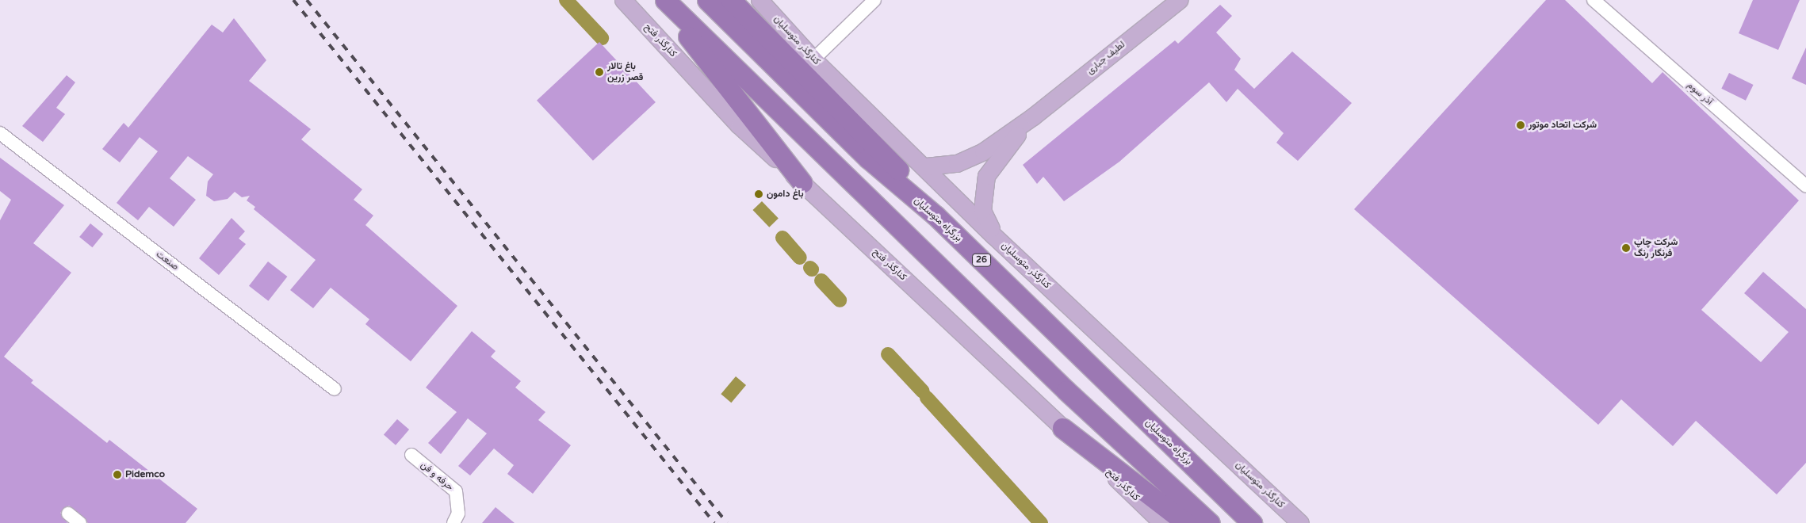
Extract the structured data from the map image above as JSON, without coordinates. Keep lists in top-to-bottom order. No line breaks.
{"streets":{"highway":["بزرگراه متوسلیان","26"],"main road":["کنارگذر فتح","کنارگذر متوسلیان","لطیف جباری"],"street":["آذر سوم","صنعت","حرفه و فن"]},"places":["باغ تالار قصر زرین","شرکت اتحاد موتور","باغ دامون","شرکت چاپ فرنگار رنگ","Pidemco"]}
